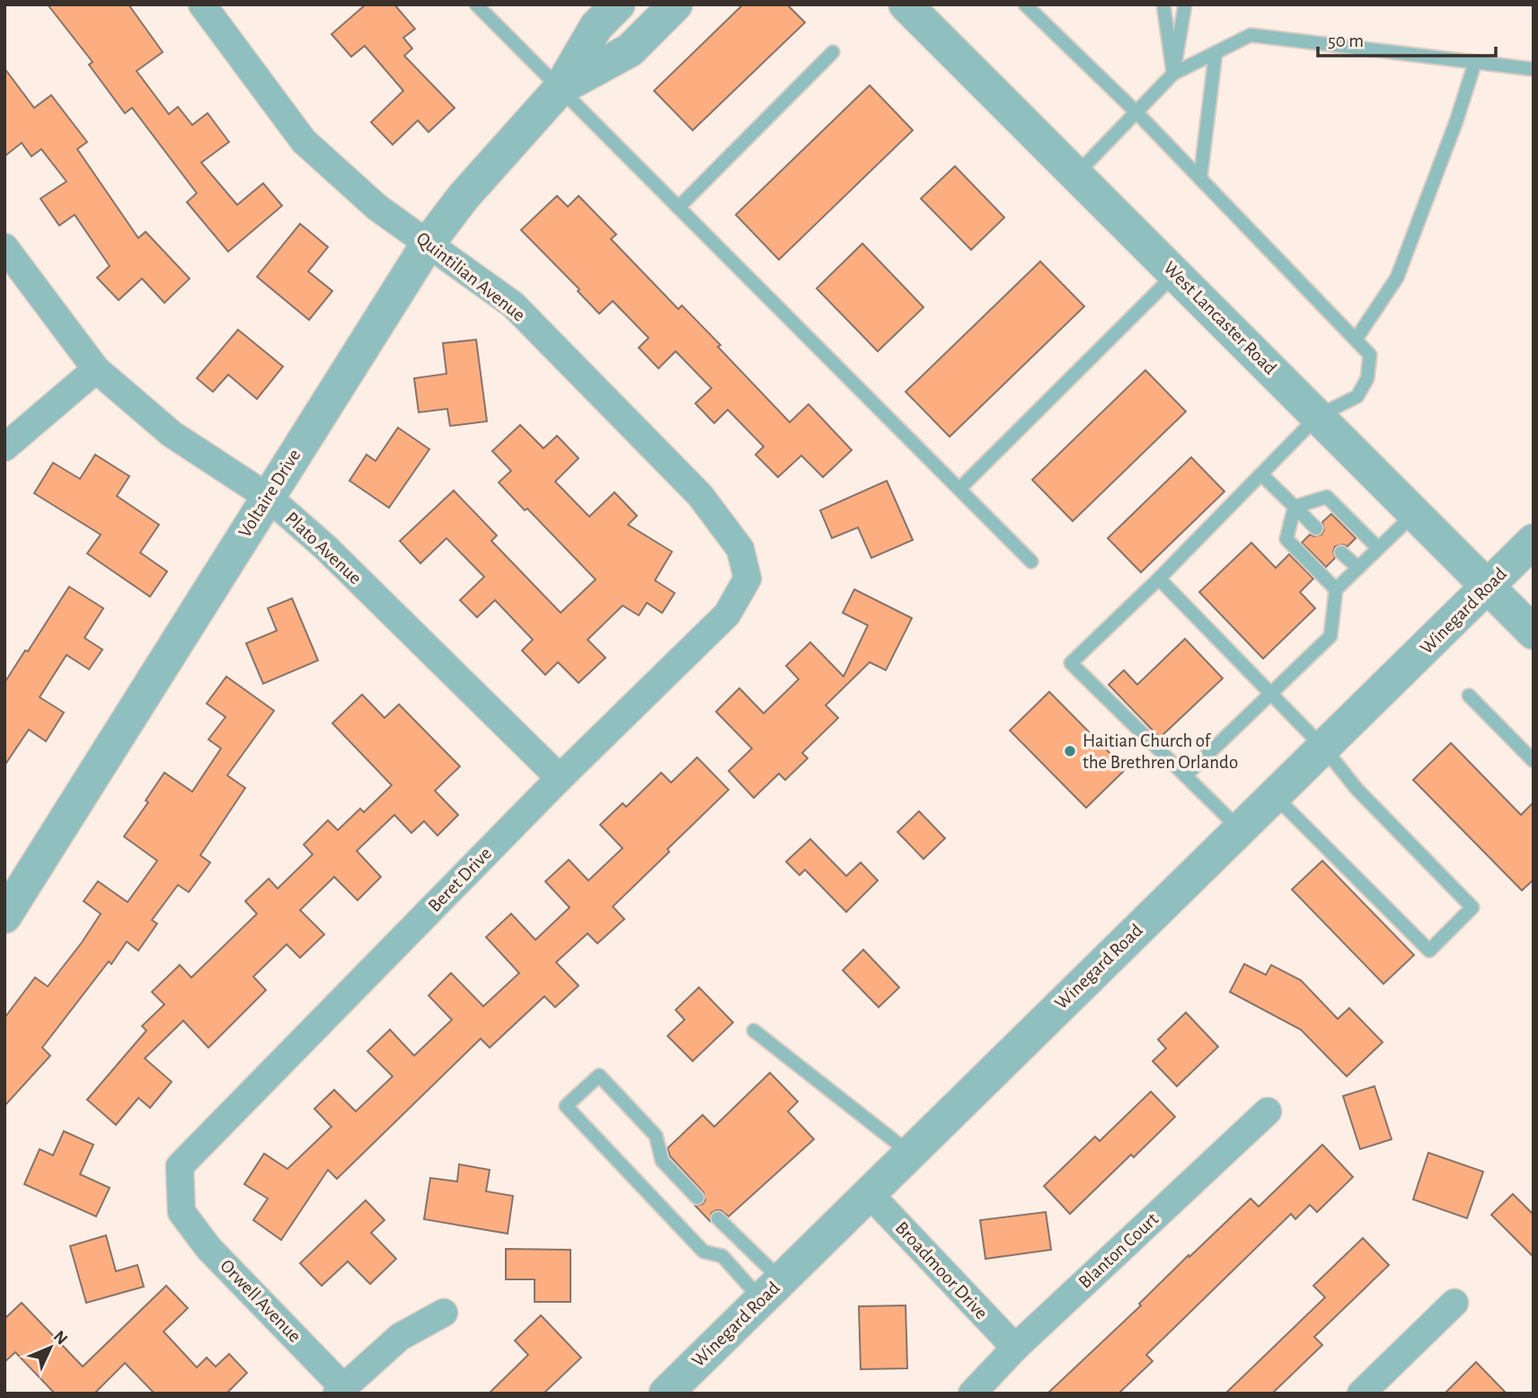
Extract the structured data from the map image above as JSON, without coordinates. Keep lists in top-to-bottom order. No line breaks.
{"streets":{"street":["Quintilian Avenue","West Lancaster Road","Voltaire Drive","Plato Avenue","Winegard Road","Beret Drive","Blanton Court","Broadmoor Drive","Orwell Avenue"]},"crossings":[["Quintilian Avenue","Voltaire Drive"],["Quintilian Avenue","Beret Drive"],["West Lancaster Road","Winegard Road"],["Voltaire Drive","Plato Avenue"],["Plato Avenue","Beret Drive"],["Winegard Road","Broadmoor Drive"],["Beret Drive","Orwell Avenue"],["Blanton Court","Broadmoor Drive"]],"places":["Haitian Church of the Brethren Orlando"],"scale_bar":"50 m","north":"top right"}
